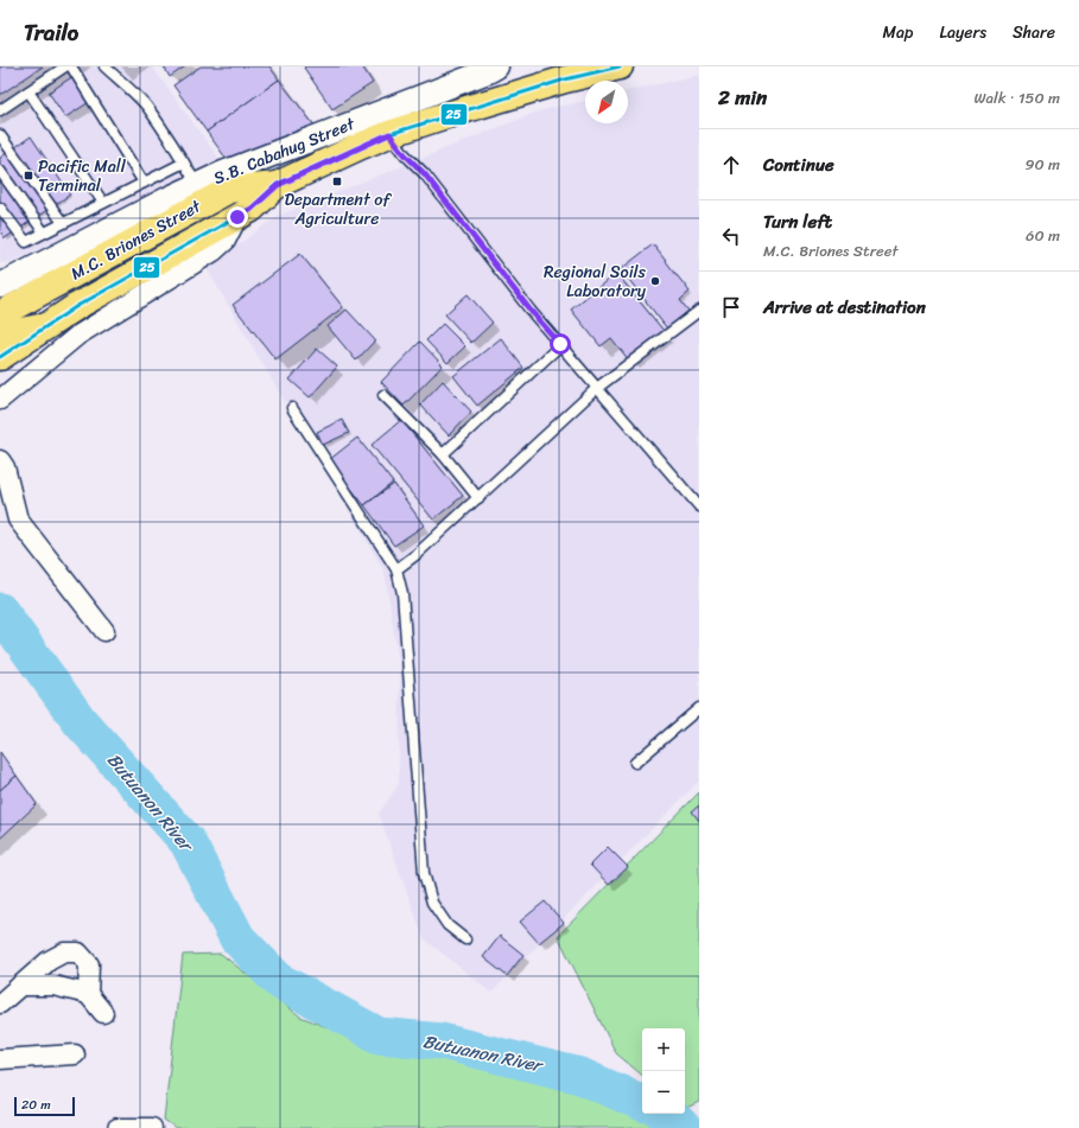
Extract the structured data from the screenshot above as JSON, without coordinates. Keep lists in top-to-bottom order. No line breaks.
{"streets":{"main road":["M.C. Briones Street"],"street":["S.B. Cabahug Street"]},"water":["Butuanon River"],"places":{"transit":["Pacific Mall Terminal","Department of Agriculture"],"other":["Regional Soils Laboratory"]},"lines":["transit line 25"],"scale_bar":"20 m","north":"bottom left","page":{"header":"Trailo","nav":["Map","Layers","Share"],"heading":["2 min","Walk · 150 m"],"list":[["Continue","90 m"],["Turn left","M.C. Briones Street","60 m"],"Arrive at destination"],"map_buttons":["+","−"],"scale":"20 m"}}
